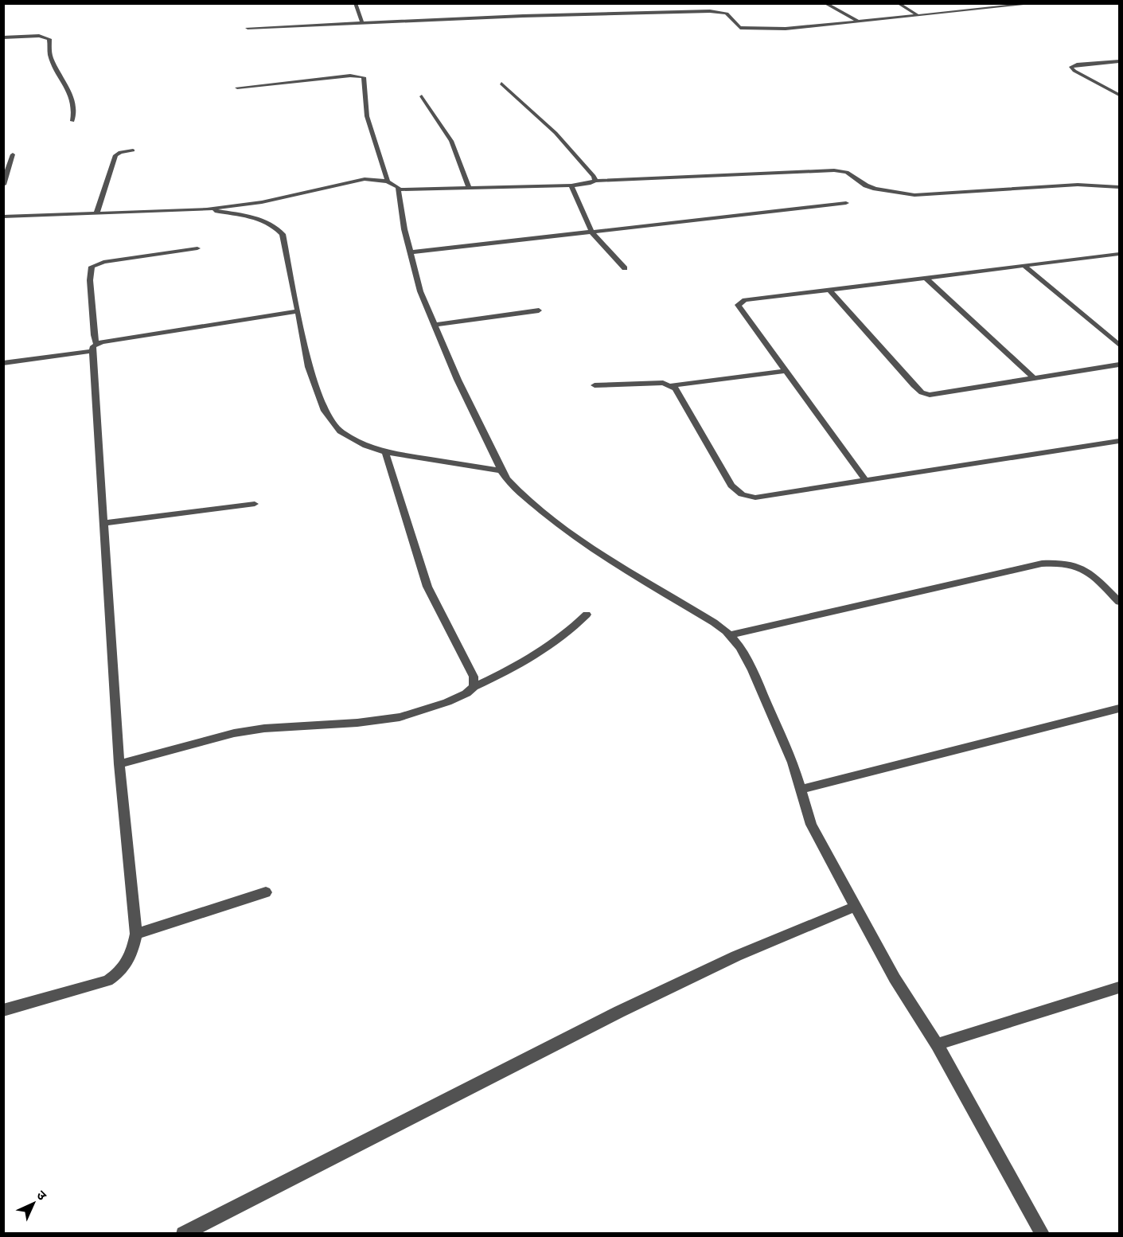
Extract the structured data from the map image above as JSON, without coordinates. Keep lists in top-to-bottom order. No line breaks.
{"north":"top right"}
